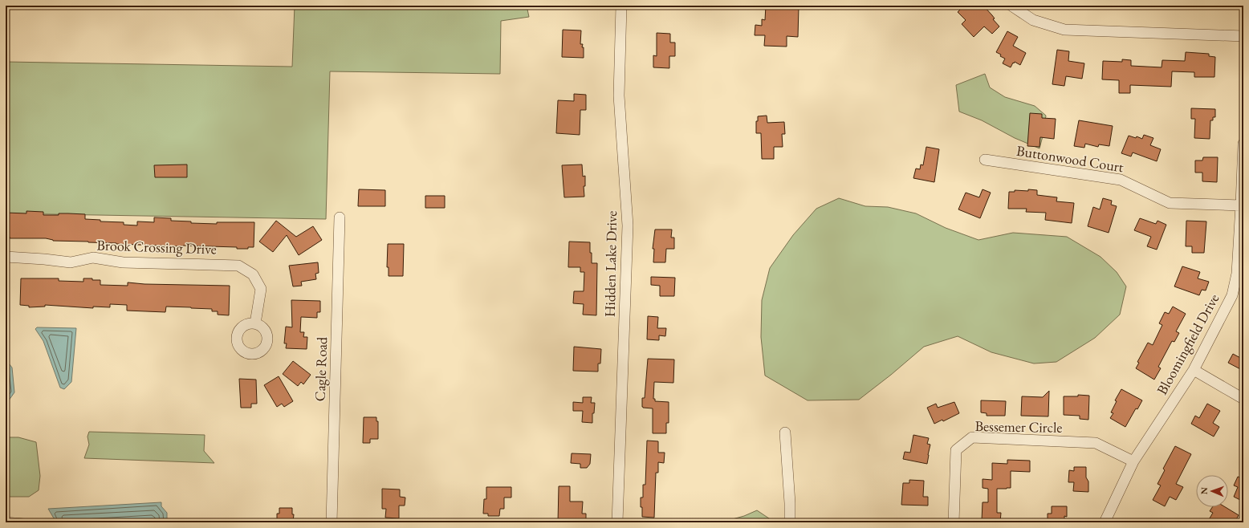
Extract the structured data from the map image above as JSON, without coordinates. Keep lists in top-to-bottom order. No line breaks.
{"streets":{"street":["Buttonwood Court","Brook Crossing Drive","Hidden Lake Drive","Bloomingfield Drive","Cagle Road","Bessemer Circle"]},"crossings":[["Buttonwood Court","Bloomingfield Drive"],["Bloomingfield Drive","Bessemer Circle"]],"north":"left"}
